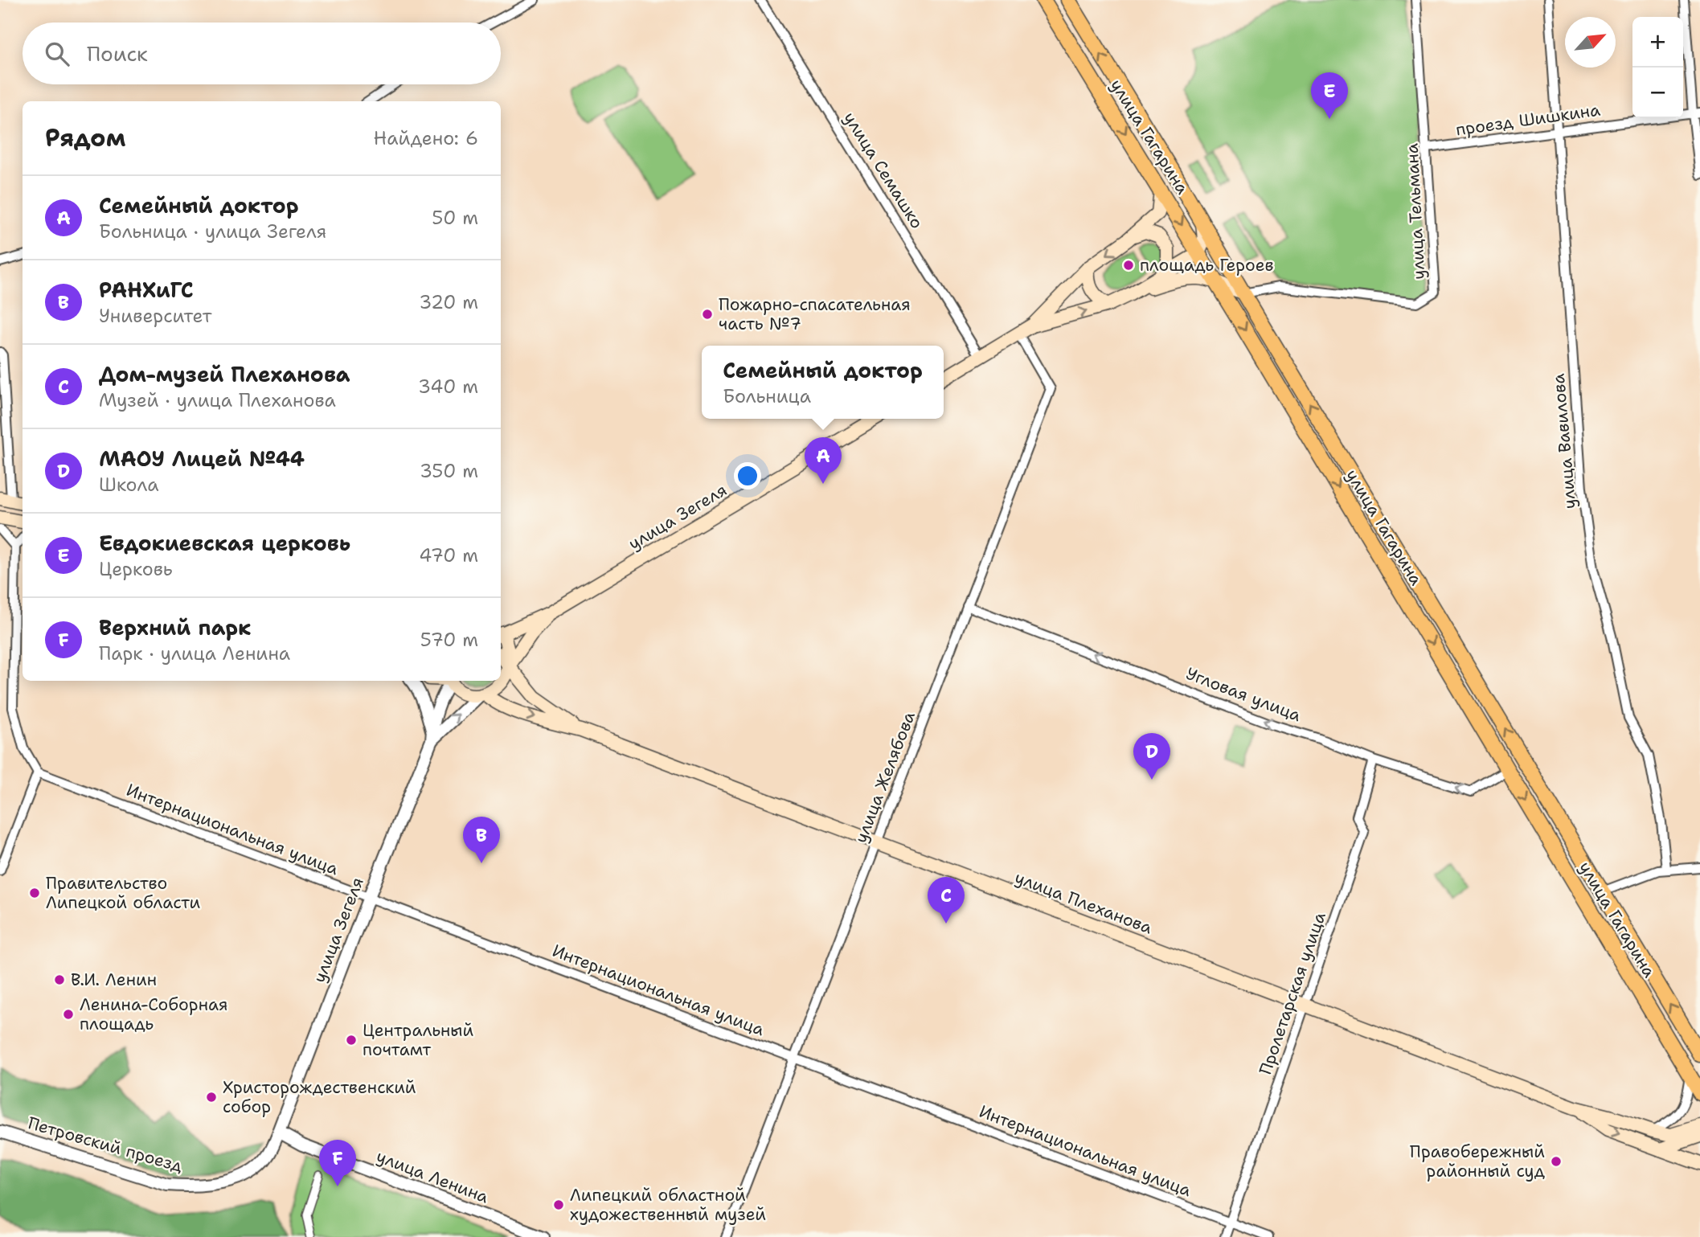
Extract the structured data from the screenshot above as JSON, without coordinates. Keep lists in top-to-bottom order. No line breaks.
{"streets":{"main road":["улица Гагарина","улица Зегеля","улица Плеханова"],"street":["проезд Шишкина","улица Семашко","улица Тельмана","улица Вавилова","Угловая улица","улица Желябова","Интернациональная улица","Пролетарская улица","Петровский проезд","улица Ленина"]},"crossings":[["проезд Шишкина","улица Тельмана"],["проезд Шишкина","улица Вавилова"],["улица Гагарина","улица Тельмана"],["улица Гагарина","Угловая улица"],["улица Зегеля","Интернациональная улица"],["улица Зегеля","улица Плеханова"],["улица Зегеля","Петровский проезд"],["улица Зегеля","улица Ленина"],["Угловая улица","улица Желябова"],["Угловая улица","Пролетарская улица"],["улица Желябова","Интернациональная улица"],["улица Желябова","улица Плеханова"],["Интернациональная улица","Пролетарская улица"],["улица Плеханова","Пролетарская улица"],["Петровский проезд","улица Ленина"]],"one_way":["Угловая улица"],"places":["площадь Героев","Пожарно-спасательная часть №7","Правительство Липецкой области","В.И. Ленин","Ленина-Соборная площадь","Центральный почтамт","Христорождественский собор","Правобережный районный суд","Липецкий областной художественный музей"],"north":"top right","page":{"map_buttons":["+","−"],"search":"Поиск","pins":["E","A","D","B","C","F"],"heading":["Рядом","Найдено: 6"],"list":[{"mark":"A","name":"Семейный доктор","note":"Больница · улица Зегеля","value":"50 m"},{"mark":"B","name":"РАНХиГС","note":"Университет","value":"320 m"},{"mark":"C","name":"Дом-музей Плеханова","note":"Музей · улица Плеханова","value":"340 m"},{"mark":"D","name":"МАОУ Лицей №44","note":"Школа","value":"350 m"},{"mark":"E","name":"Евдокиевская церковь","note":"Церковь","value":"470 m"},{"mark":"F","name":"Верхний парк","note":"Парк · улица Ленина","value":"570 m"}],"popup":["Семейный доктор","Больница"]}}
